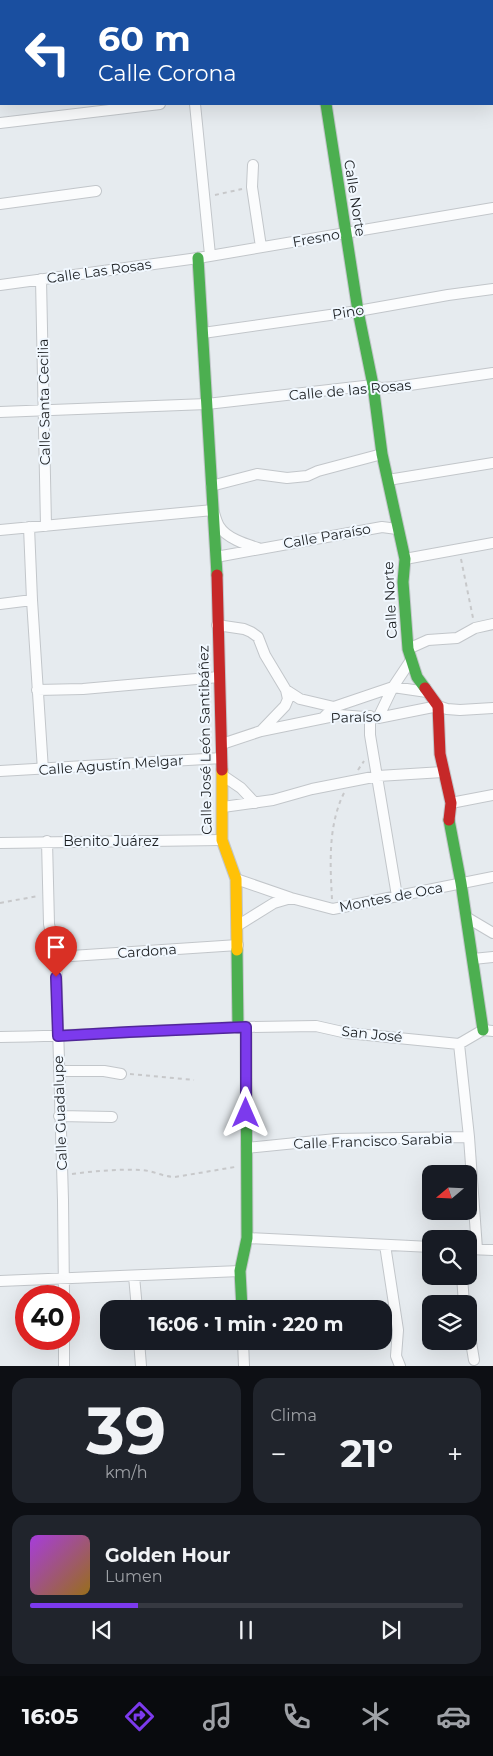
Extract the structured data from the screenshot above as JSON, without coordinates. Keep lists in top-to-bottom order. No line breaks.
{"streets":{"street":["Calle Norte","Fresno","Calle Las Rosas","Pino","Calle de las Rosas","Calle Santa Cecilia","Calle Paraíso","Paraíso","Calle José León Santibáñez","Calle Agustín Melgar","Benito Juárez","Montes de Oca","Cardona","San José","Calle Guadalupe","Calle Francisco Sarabia"]},"crossings":[["Calle Norte","Fresno"],["Calle Norte","Pino"],["Calle Norte","Calle de las Rosas"],["Calle Norte","Calle Paraíso"],["Calle Norte","Paraíso"],["Fresno","Calle Las Rosas"],["Fresno","Calle José León Santibáñez"],["Calle Las Rosas","Calle Santa Cecilia"],["Calle Las Rosas","Calle José León Santibáñez"],["Pino","Calle José León Santibáñez"],["Calle de las Rosas","Calle Santa Cecilia"],["Calle de las Rosas","Calle José León Santibáñez"],["Calle Paraíso","Calle José León Santibáñez"],["Paraíso","Calle José León Santibáñez"],["Calle José León Santibáñez","Calle Agustín Melgar"],["Calle José León Santibáñez","Benito Juárez"],["Calle José León Santibáñez","Montes de Oca"],["Calle José León Santibáñez","Cardona"],["Calle José León Santibáñez","San José"],["Calle José León Santibáñez","Calle Francisco Sarabia"],["Benito Juárez","Calle Guadalupe"],["Cardona","Calle Guadalupe"],["San José","Calle Guadalupe"]],"north":"left","page":{"turn":["60 m","Calle Corona"],"limit":"40","trip":"16:06 · 1 min · 220 m","tile":[["39","km/h"],"Clima"],"heat":["−","21°","+"],"song":["Golden Hour","Lumen"],"tabs":"16:05"}}
